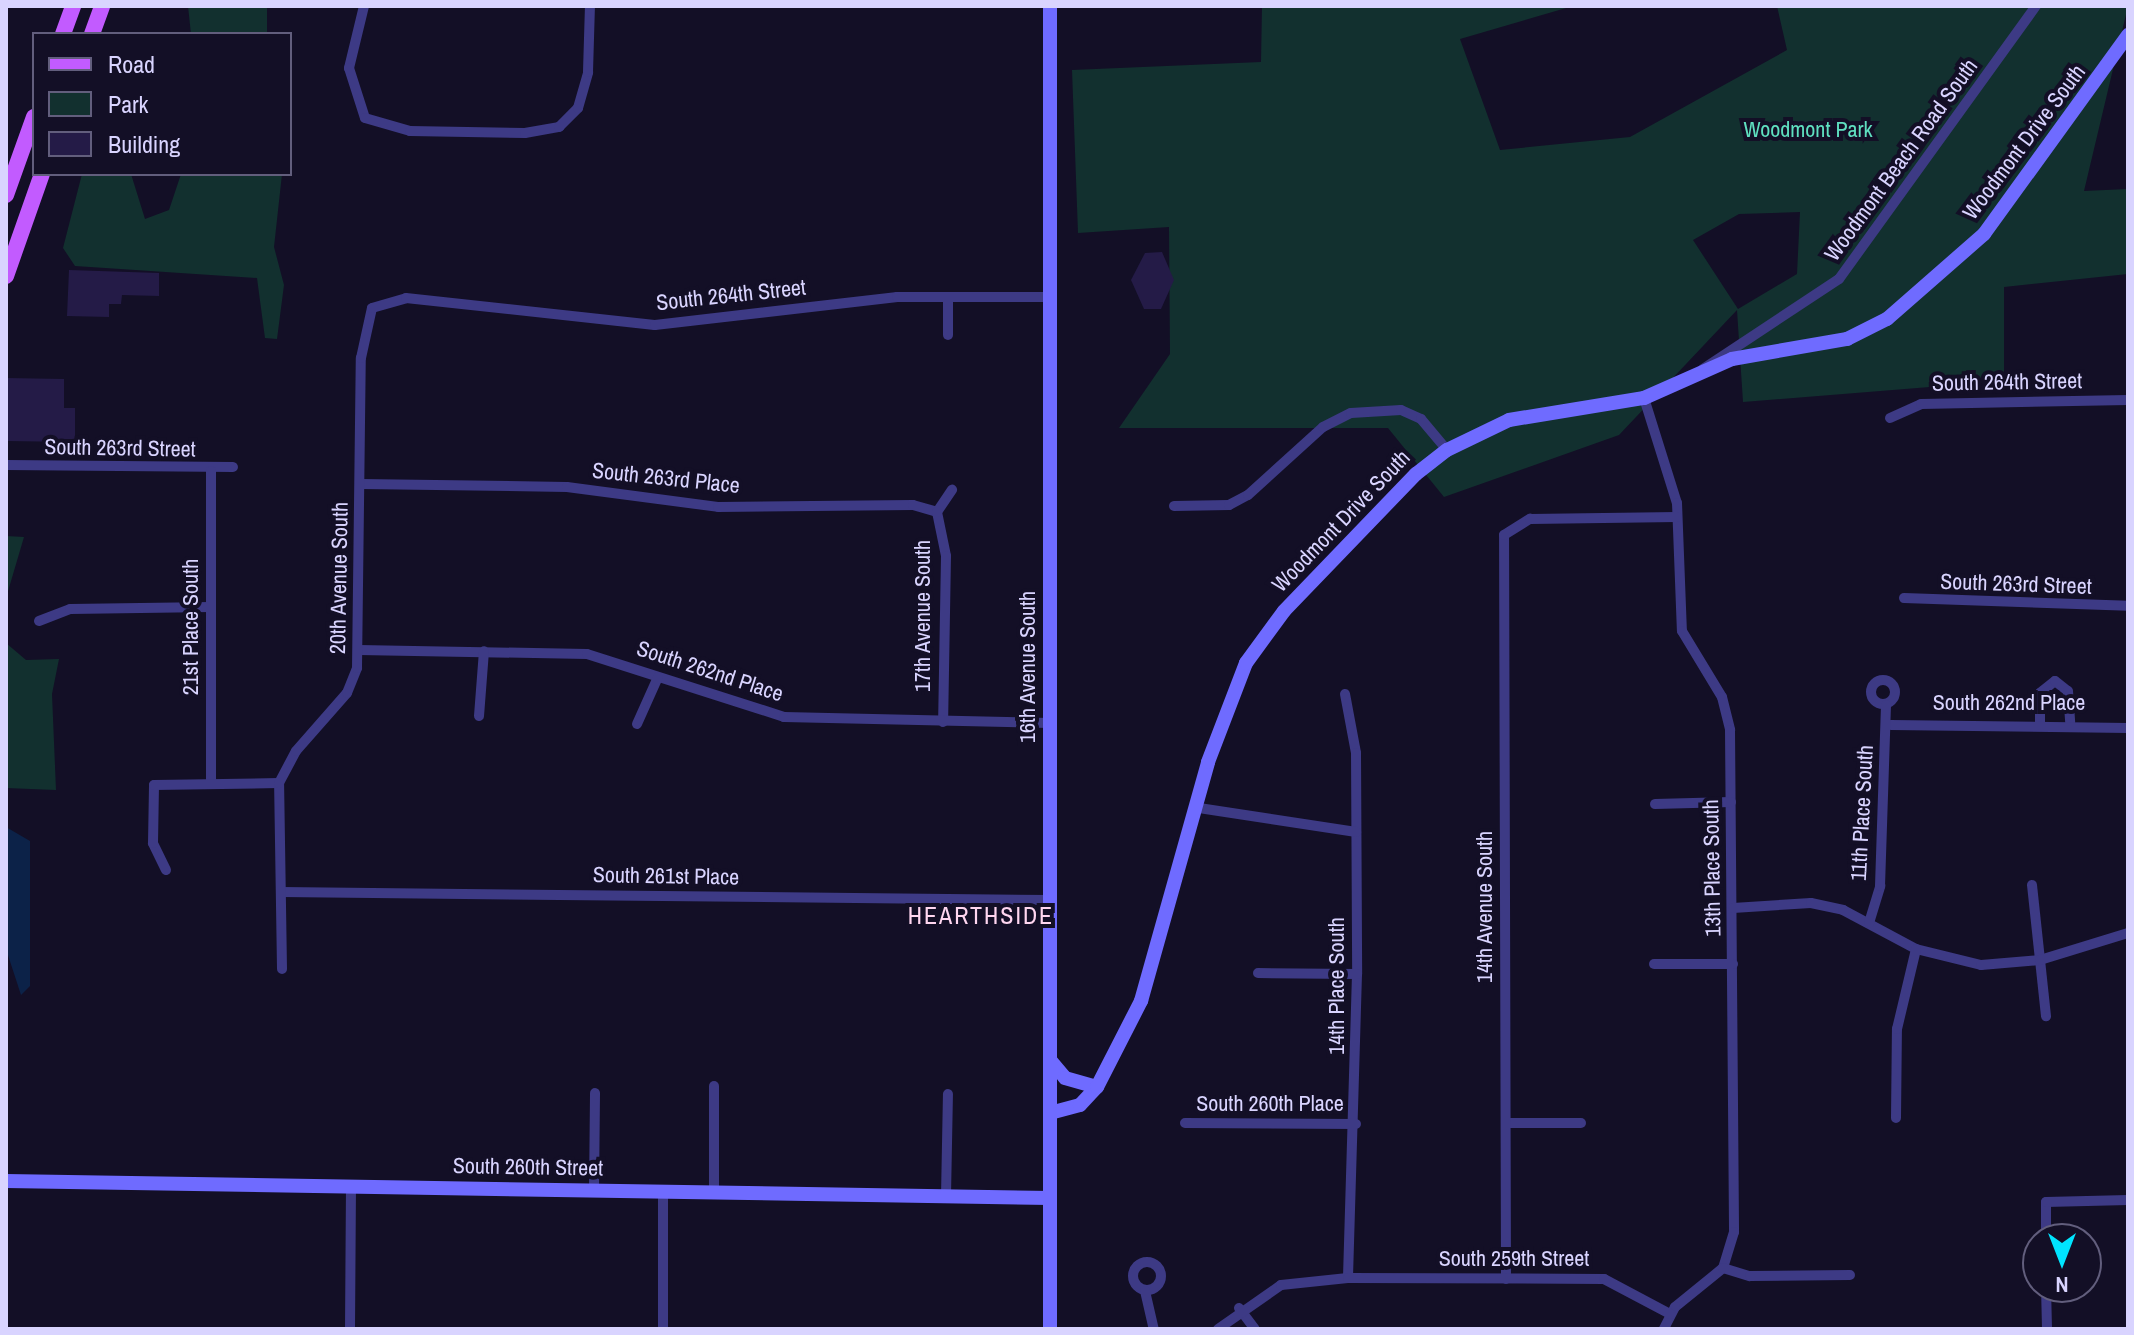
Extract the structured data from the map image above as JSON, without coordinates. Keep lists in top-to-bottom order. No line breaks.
{"streets":{"main road":["Woodmont Drive South","16th Avenue South","South 260th Street"],"street":["Woodmont Beach Road South","South 264th Street","South 263rd Street","South 263rd Place","20th Avenue South","17th Avenue South","21st Place South","South 262nd Place","11th Place South","13th Place South","South 261st Place","14th Avenue South","14th Place South","South 260th Place","South 259th Street"]},"crossings":[["Woodmont Drive South","Woodmont Beach Road South"],["Woodmont Drive South","16th Avenue South"],["Woodmont Drive South","13th Place South"],["South 264th Street","20th Avenue South"],["South 264th Street","16th Avenue South"],["South 263rd Street","21st Place South"],["South 263rd Place","20th Avenue South"],["South 263rd Place","17th Avenue South"],["20th Avenue South","South 262nd Place"],["17th Avenue South","South 262nd Place"],["16th Avenue South","South 262nd Place"],["16th Avenue South","South 261st Place"],["16th Avenue South","South 260th Street"],["South 262nd Place","11th Place South"],["13th Place South","14th Avenue South"],["14th Avenue South","South 259th Street"],["14th Place South","South 260th Place"],["14th Place South","South 259th Street"]],"districts":["HEARTHSIDE"],"parks":["Woodmont Park"],"legend":["Road","Park","Building"],"north":"bottom"}
